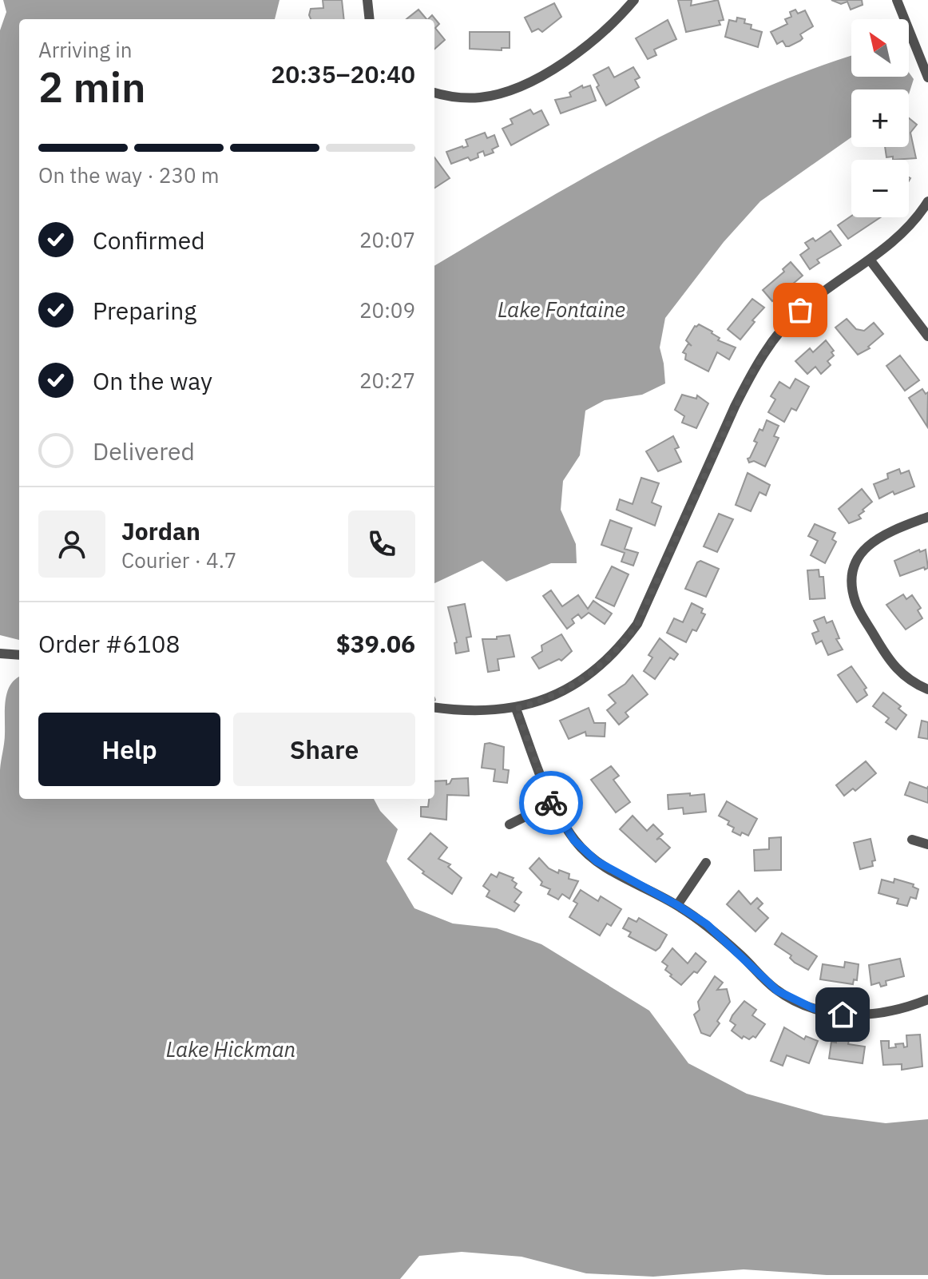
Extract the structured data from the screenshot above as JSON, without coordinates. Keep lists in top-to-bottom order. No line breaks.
{"water":["Lake Fontaine","Lake Hickman"],"north":"top left","page":{"map_buttons":["+","−"],"heading":["2 min","Arriving in","20:35–20:40"],"panel":["Jordan","Courier · 4.7","Order #6108","$39.06"],"bar":"On the way · 230 m","list":[["Confirmed","20:07"],["Preparing","20:09"],["On the way","20:27"],"Delivered"],"buttons":["Help","Share"]}}
